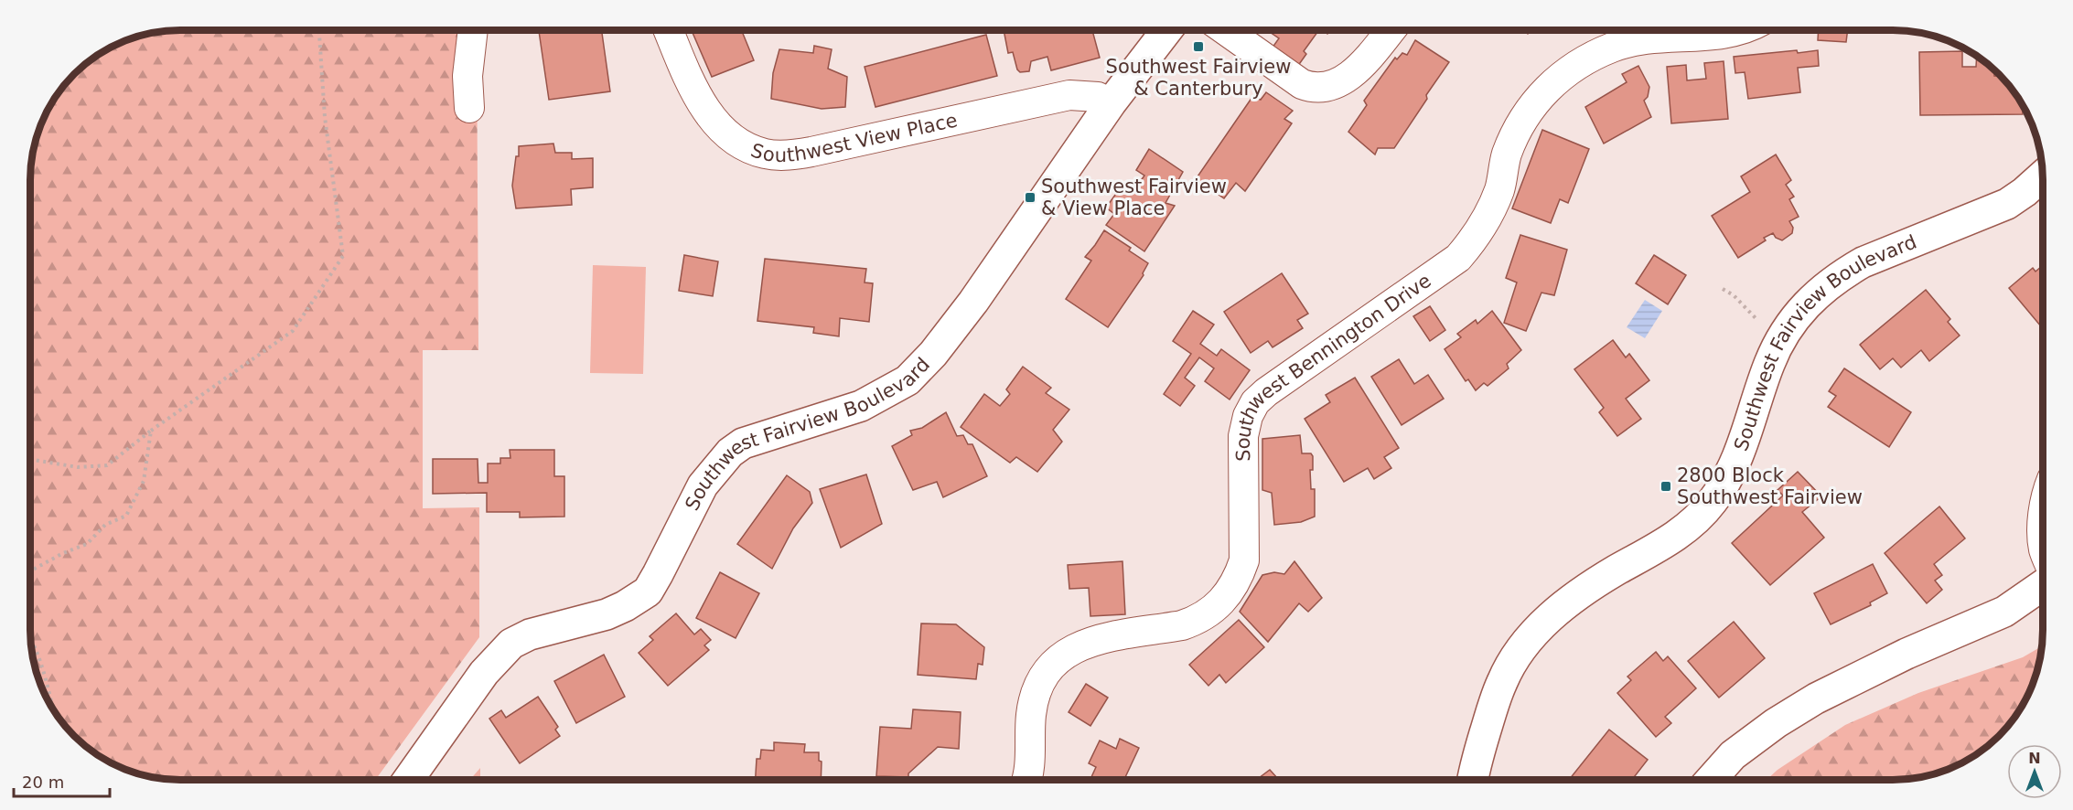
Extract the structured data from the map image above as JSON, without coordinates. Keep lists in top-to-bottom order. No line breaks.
{"streets":{"street":["Southwest View Place","Southwest Fairview Boulevard","Southwest Bennington Drive"]},"crossings":[["Southwest View Place","Southwest Fairview Boulevard"]],"places":{"transit":["Southwest Fairview & Canterbury","Southwest Fairview & View Place","2800 Block Southwest Fairview"]},"scale_bar":"20 m","north":"top"}
